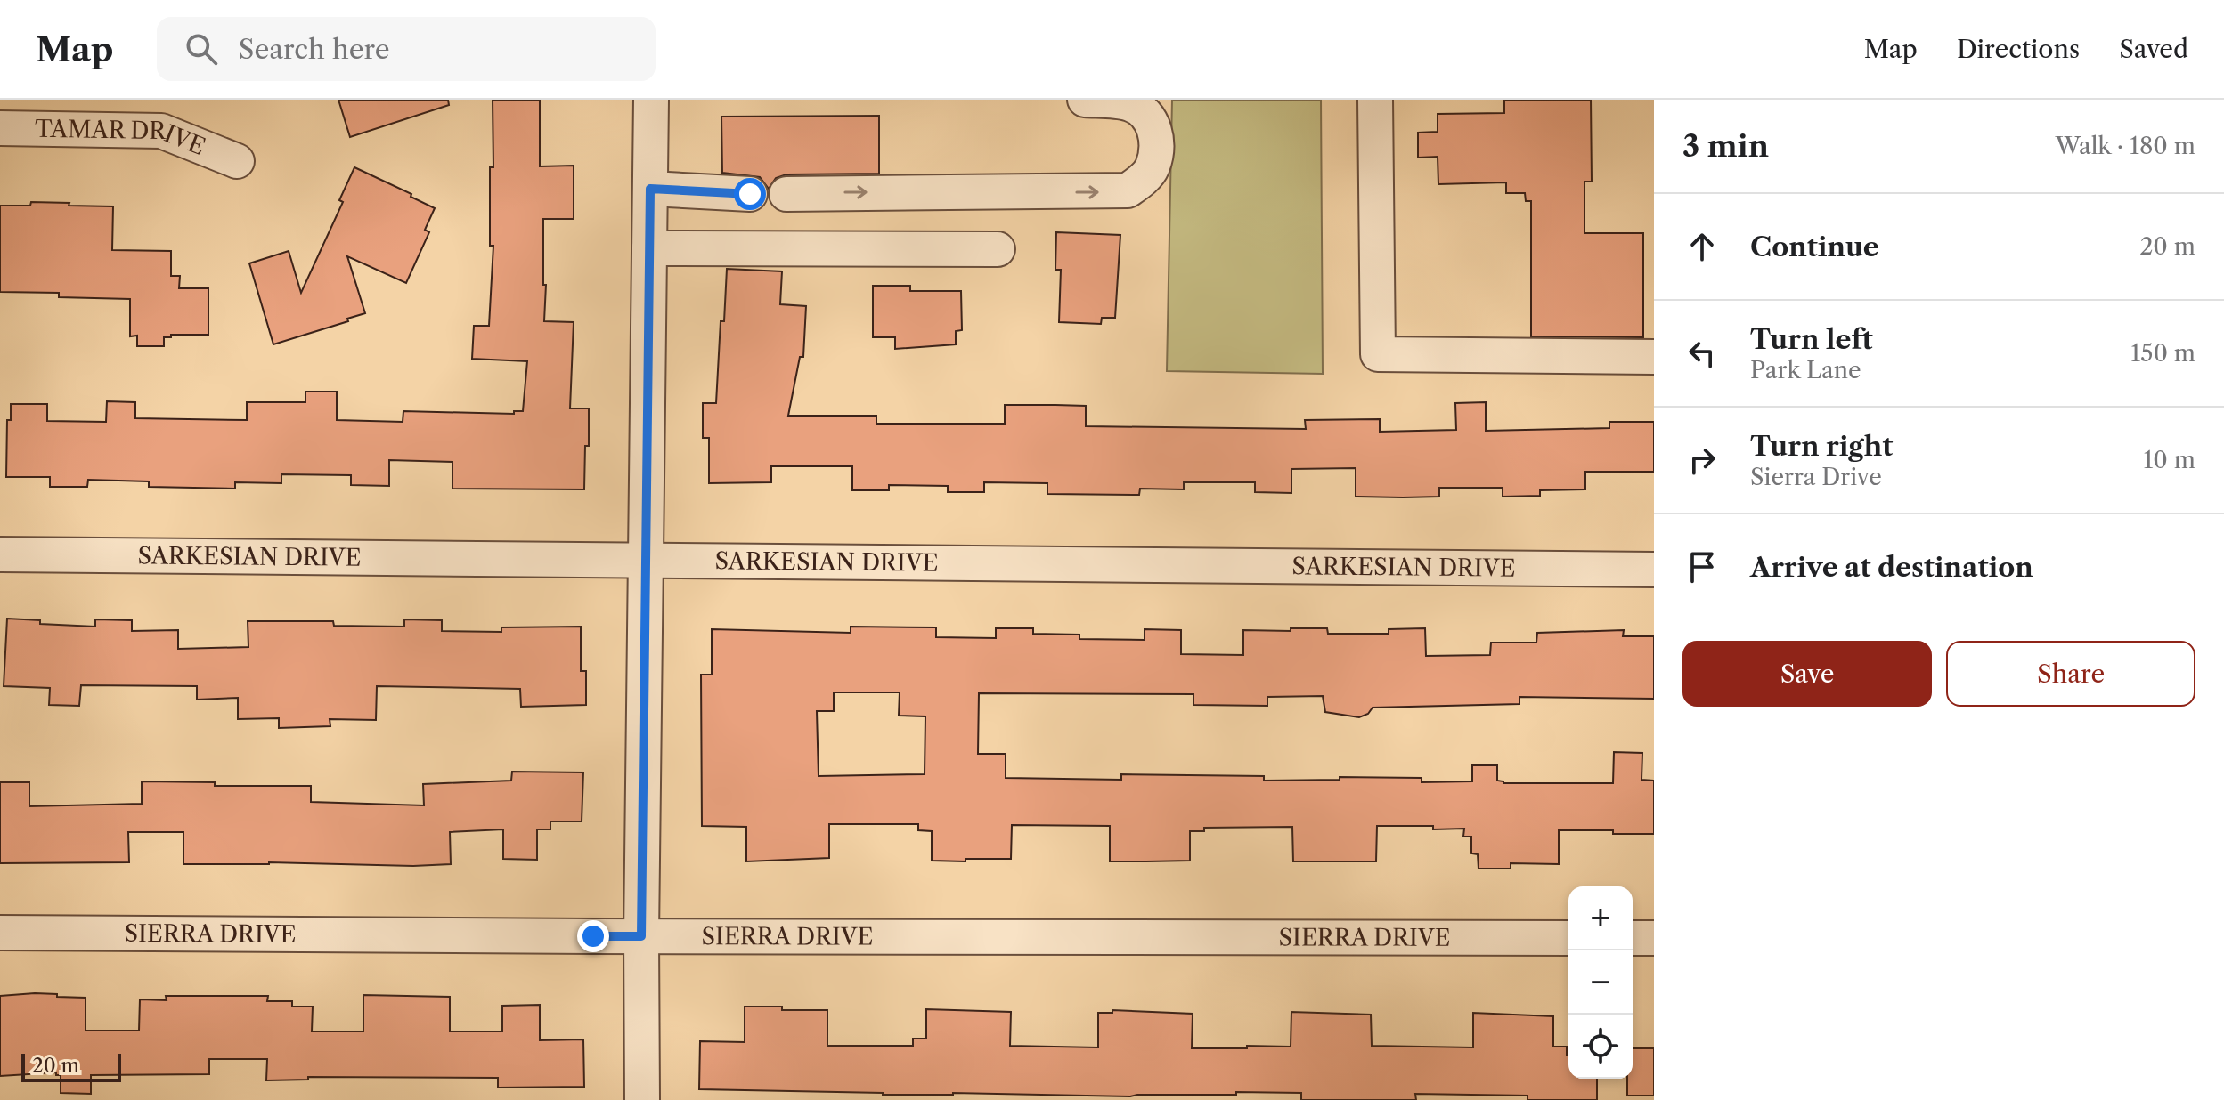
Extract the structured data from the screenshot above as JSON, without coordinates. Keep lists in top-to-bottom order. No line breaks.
{"streets":{"street":["TAMAR DRIVE","SARKESIAN DRIVE","SIERRA DRIVE"]},"scale_bar":"20 m","page":{"header":"Map","search":"Search here","nav":["Map","Directions","Saved"],"heading":["3 min","Walk · 180 m"],"list":[["Continue","20 m"],["Turn left","Park Lane","150 m"],["Turn right","Sierra Drive","10 m"],"Arrive at destination"],"buttons":["Save","Share"],"map_buttons":["+","−"],"scale":"20 m"}}
